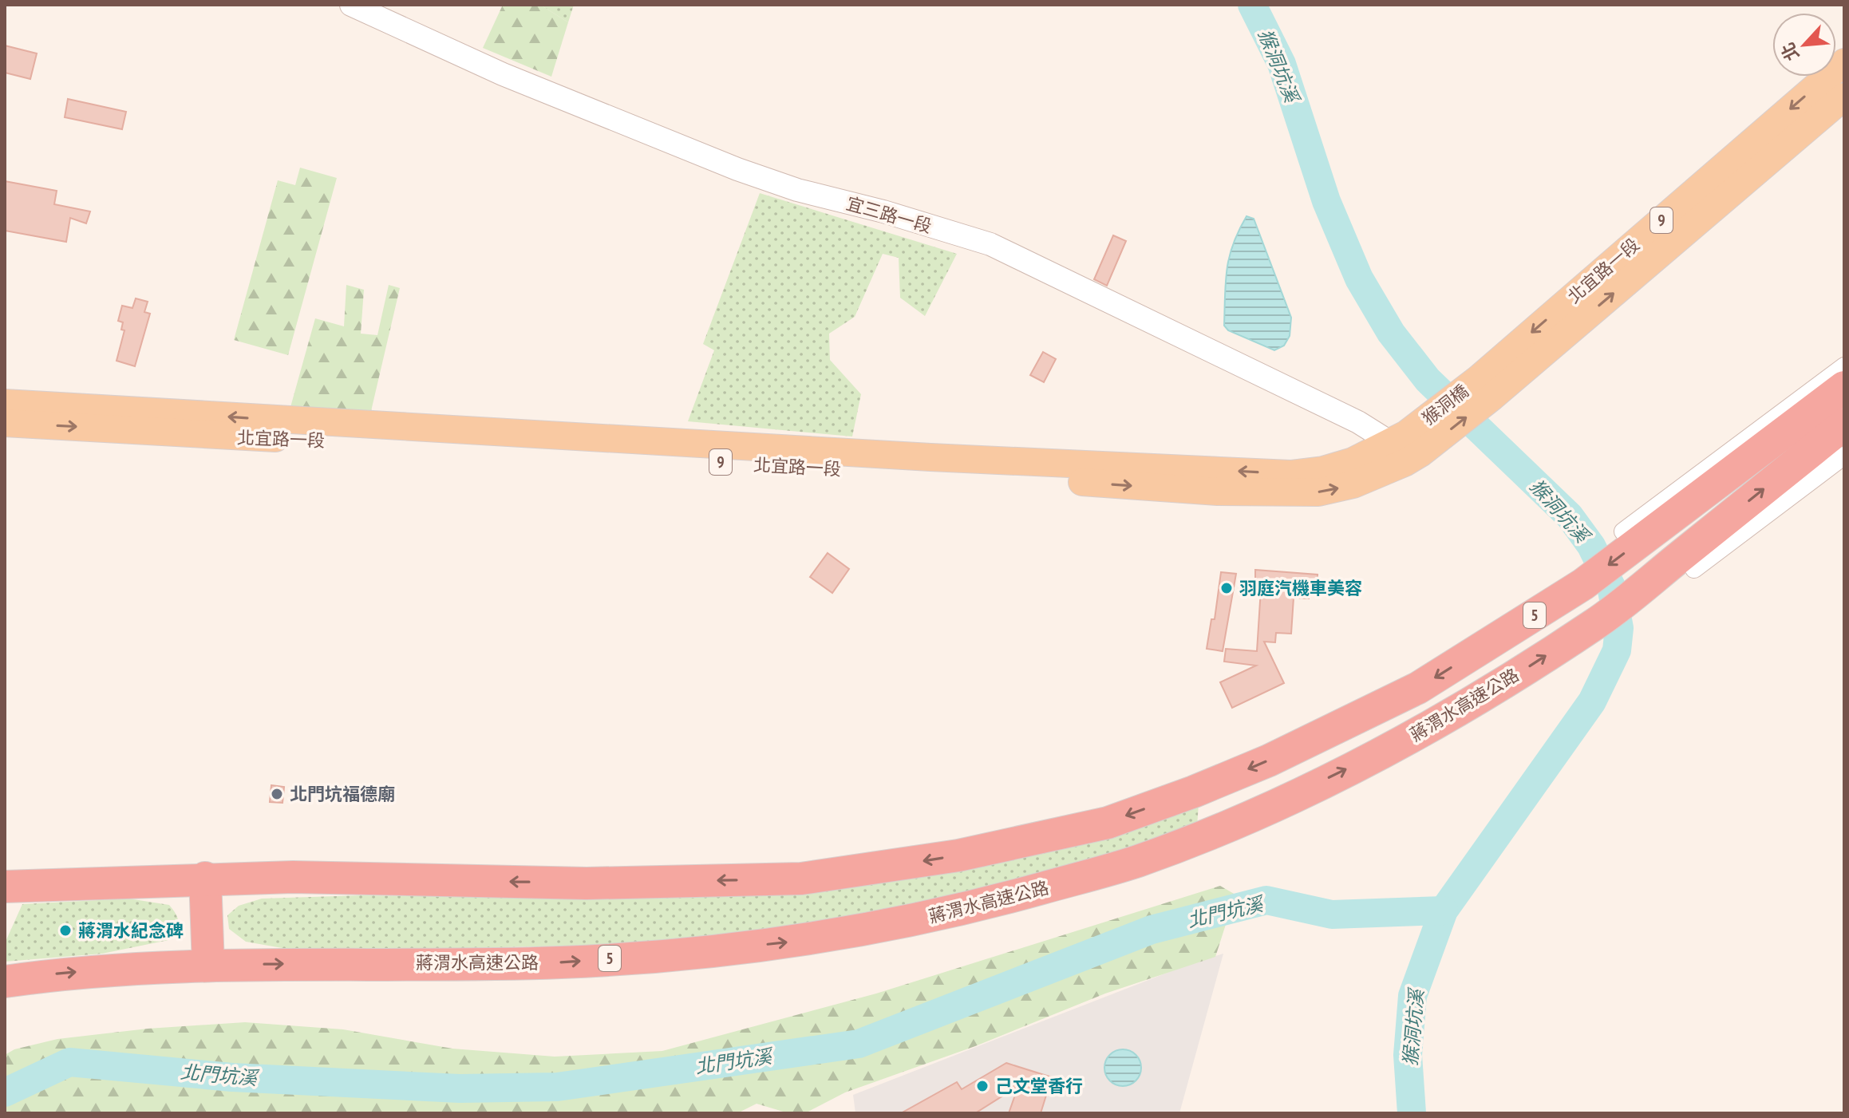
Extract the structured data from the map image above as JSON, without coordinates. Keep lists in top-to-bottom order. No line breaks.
{"streets":{"highway":["5","蔣渭水高速公路"],"main road":["9","北宜路一段","猴洞橋"],"street":["宜三路一段"]},"crossings":[["宜三路一段","北宜路一段"],["宜三路一段","猴洞橋"],["北宜路一段","猴洞橋"]],"water":["猴洞坑溪","北門坑溪"],"places":["羽庭汽機車美容","北門坑福德廟","蔣渭水紀念碑","己文堂香行"],"north":"bottom left"}
